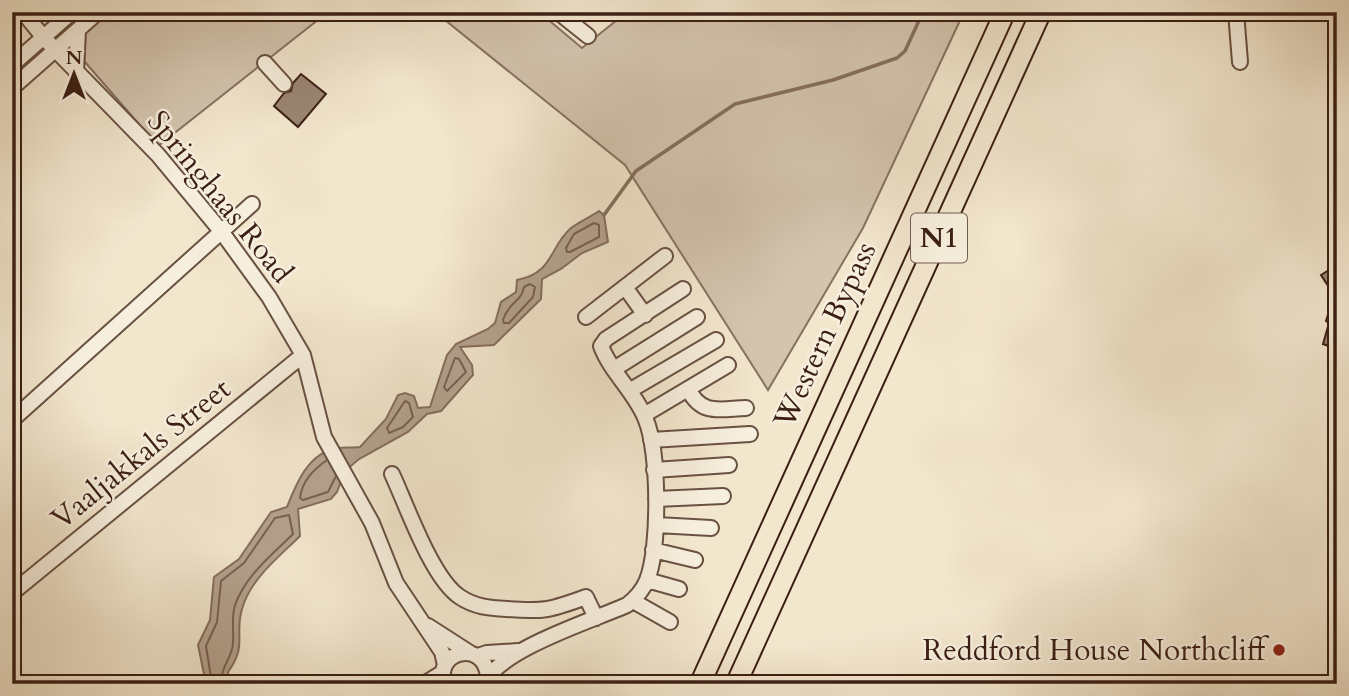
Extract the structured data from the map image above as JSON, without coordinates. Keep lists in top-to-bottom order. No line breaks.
{"streets":{"highway":["N1","Western Bypass"],"street":["Springhaas Road","Vaaljakkals Street"]},"crossings":[["Springhaas Road","Vaaljakkals Street"]],"places":["Reddford House Northcliff"],"north":"top"}
